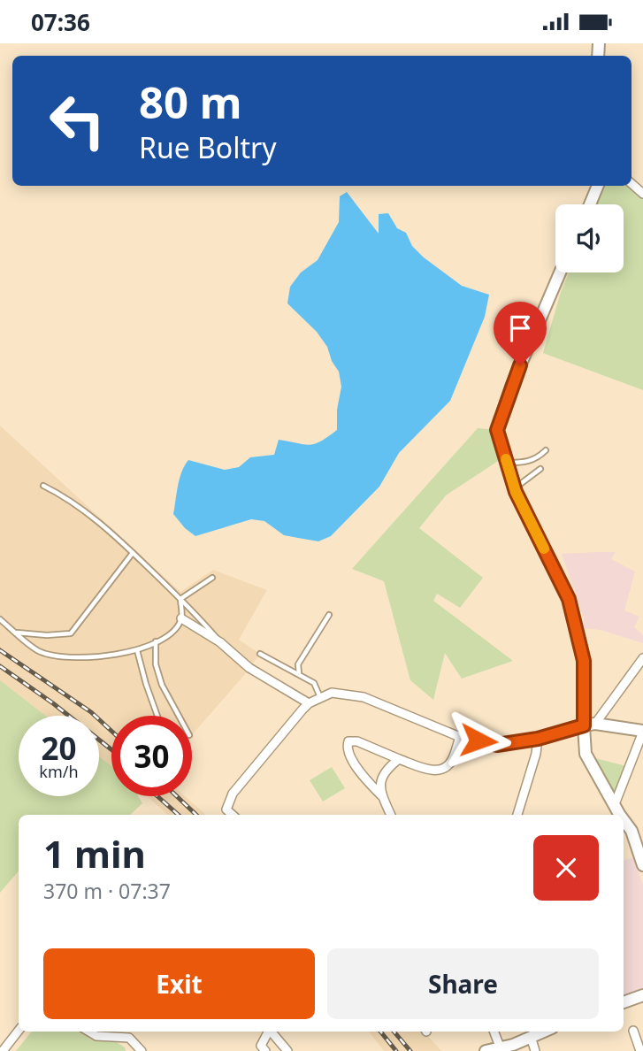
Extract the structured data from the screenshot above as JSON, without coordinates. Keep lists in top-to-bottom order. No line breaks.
{"page":{"status":"07:36","turn":["80 m","Rue Boltry"],"speed":"20 km/h","limit":"30","heading":["1 min","370 m · 07:37"],"buttons":["Exit","Share"]}}
